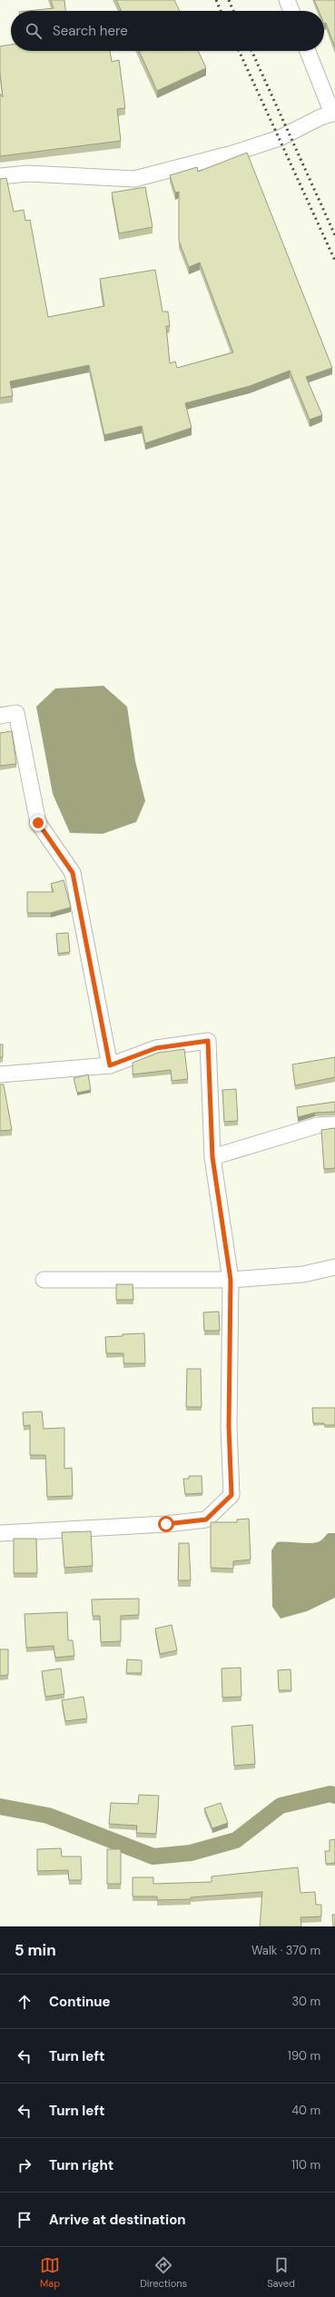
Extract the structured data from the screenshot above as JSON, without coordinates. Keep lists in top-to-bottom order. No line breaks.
{"page":{"search":"Search here","heading":["5 min","Walk · 370 m"],"list":[["Continue","30 m"],["Turn left","190 m"],["Turn left","40 m"],["Turn right","110 m"],"Arrive at destination"],"nav":["Map","Directions","Saved"]}}
